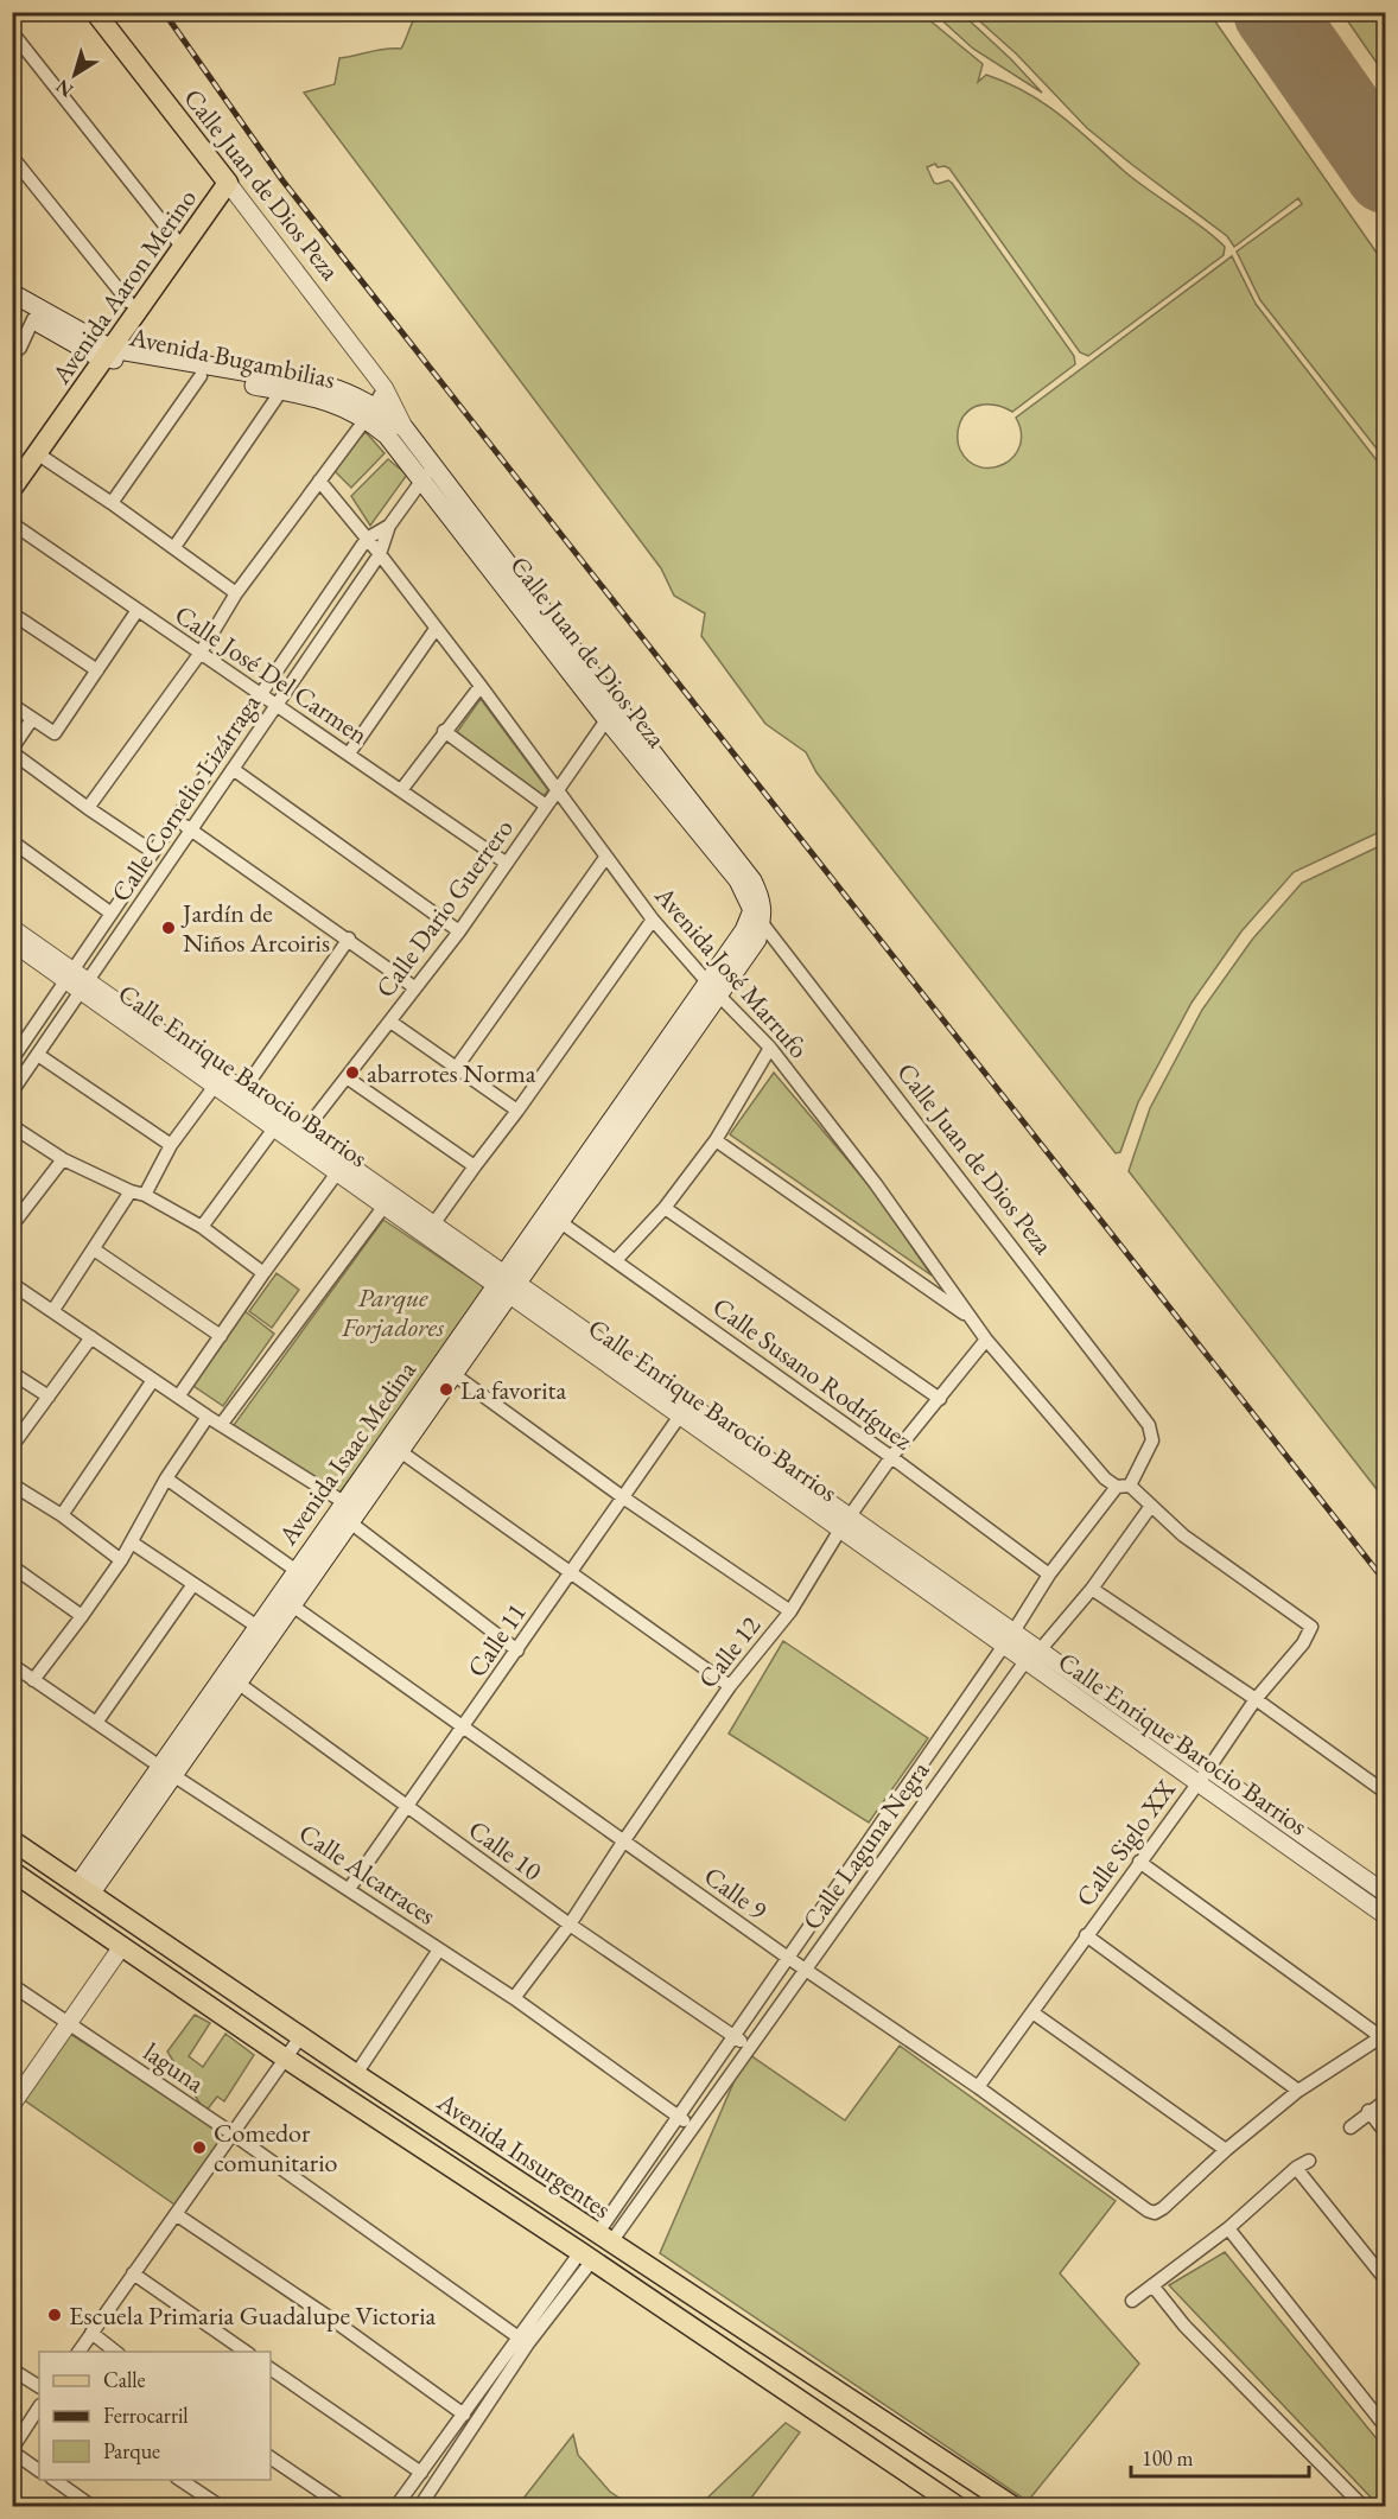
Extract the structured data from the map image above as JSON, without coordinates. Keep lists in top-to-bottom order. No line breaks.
{"streets":{"main road":["Calle Juan de Dios Peza","Avenida Aaron Merino","Avenida Bugambilias","Avenida Isaac Medina","Avenida Insurgentes"],"street":["Calle José Del Carmen","Calle Cornelio Lizárraga","Calle Dario Guerrero","Avenida José Marrufo","Calle Enrique Barocio Barrios","Calle Susano Rodríguez","Calle 11","Calle 12","Calle Siglo XX","Calle Laguna Negra","Calle 10","Calle Alcatraces","Calle 9","laguna"]},"crossings":[["Calle Juan de Dios Peza","Avenida Aaron Merino"],["Calle Juan de Dios Peza","Avenida Bugambilias"],["Calle Juan de Dios Peza","Calle Cornelio Lizárraga"],["Calle Juan de Dios Peza","Calle Dario Guerrero"],["Calle Juan de Dios Peza","Avenida Isaac Medina"],["Calle Juan de Dios Peza","Calle Laguna Negra"],["Avenida Aaron Merino","Avenida Bugambilias"],["Calle José Del Carmen","Calle Cornelio Lizárraga"],["Calle José Del Carmen","Calle Dario Guerrero"],["Calle Cornelio Lizárraga","Avenida José Marrufo"],["Calle Cornelio Lizárraga","Calle Enrique Barocio Barrios"],["Calle Dario Guerrero","Avenida José Marrufo"],["Calle Dario Guerrero","Calle Enrique Barocio Barrios"],["Avenida José Marrufo","Avenida Isaac Medina"],["Avenida José Marrufo","Calle 12"],["Avenida José Marrufo","Calle Laguna Negra"],["Calle Enrique Barocio Barrios","Avenida Isaac Medina"],["Calle Enrique Barocio Barrios","Calle 11"],["Calle Enrique Barocio Barrios","Calle 12"],["Calle Enrique Barocio Barrios","Calle Siglo XX"],["Calle Enrique Barocio Barrios","Calle Laguna Negra"],["Calle Susano Rodríguez","Avenida Isaac Medina"],["Calle Susano Rodríguez","Calle 12"],["Calle Susano Rodríguez","Calle Laguna Negra"],["Avenida Isaac Medina","Calle 10"],["Avenida Isaac Medina","Calle Alcatraces"],["Avenida Isaac Medina","Calle 9"],["Avenida Isaac Medina","Avenida Insurgentes"],["Calle 11","Calle 10"],["Calle 11","Calle Alcatraces"],["Calle 11","Calle 9"],["Calle 12","Calle 10"],["Calle 12","Calle Alcatraces"],["Calle 12","Calle 9"],["Calle Siglo XX","Calle Laguna Negra"],["Calle Siglo XX","Calle 9"],["Calle Laguna Negra","Calle 10"],["Calle Laguna Negra","Calle Alcatraces"],["Calle Laguna Negra","Calle 9"],["Calle Laguna Negra","Avenida Insurgentes"]],"parks":["Parque Forjadores"],"places":["Jardín de Niños Arcoiris","abarrotes Norma","La favorita","Comedor comunitario","Escuela Primaria Guadalupe Victoria"],"legend":["Calle","Ferrocarril","Parque"],"scale_bar":"100 m","north":"bottom left"}
